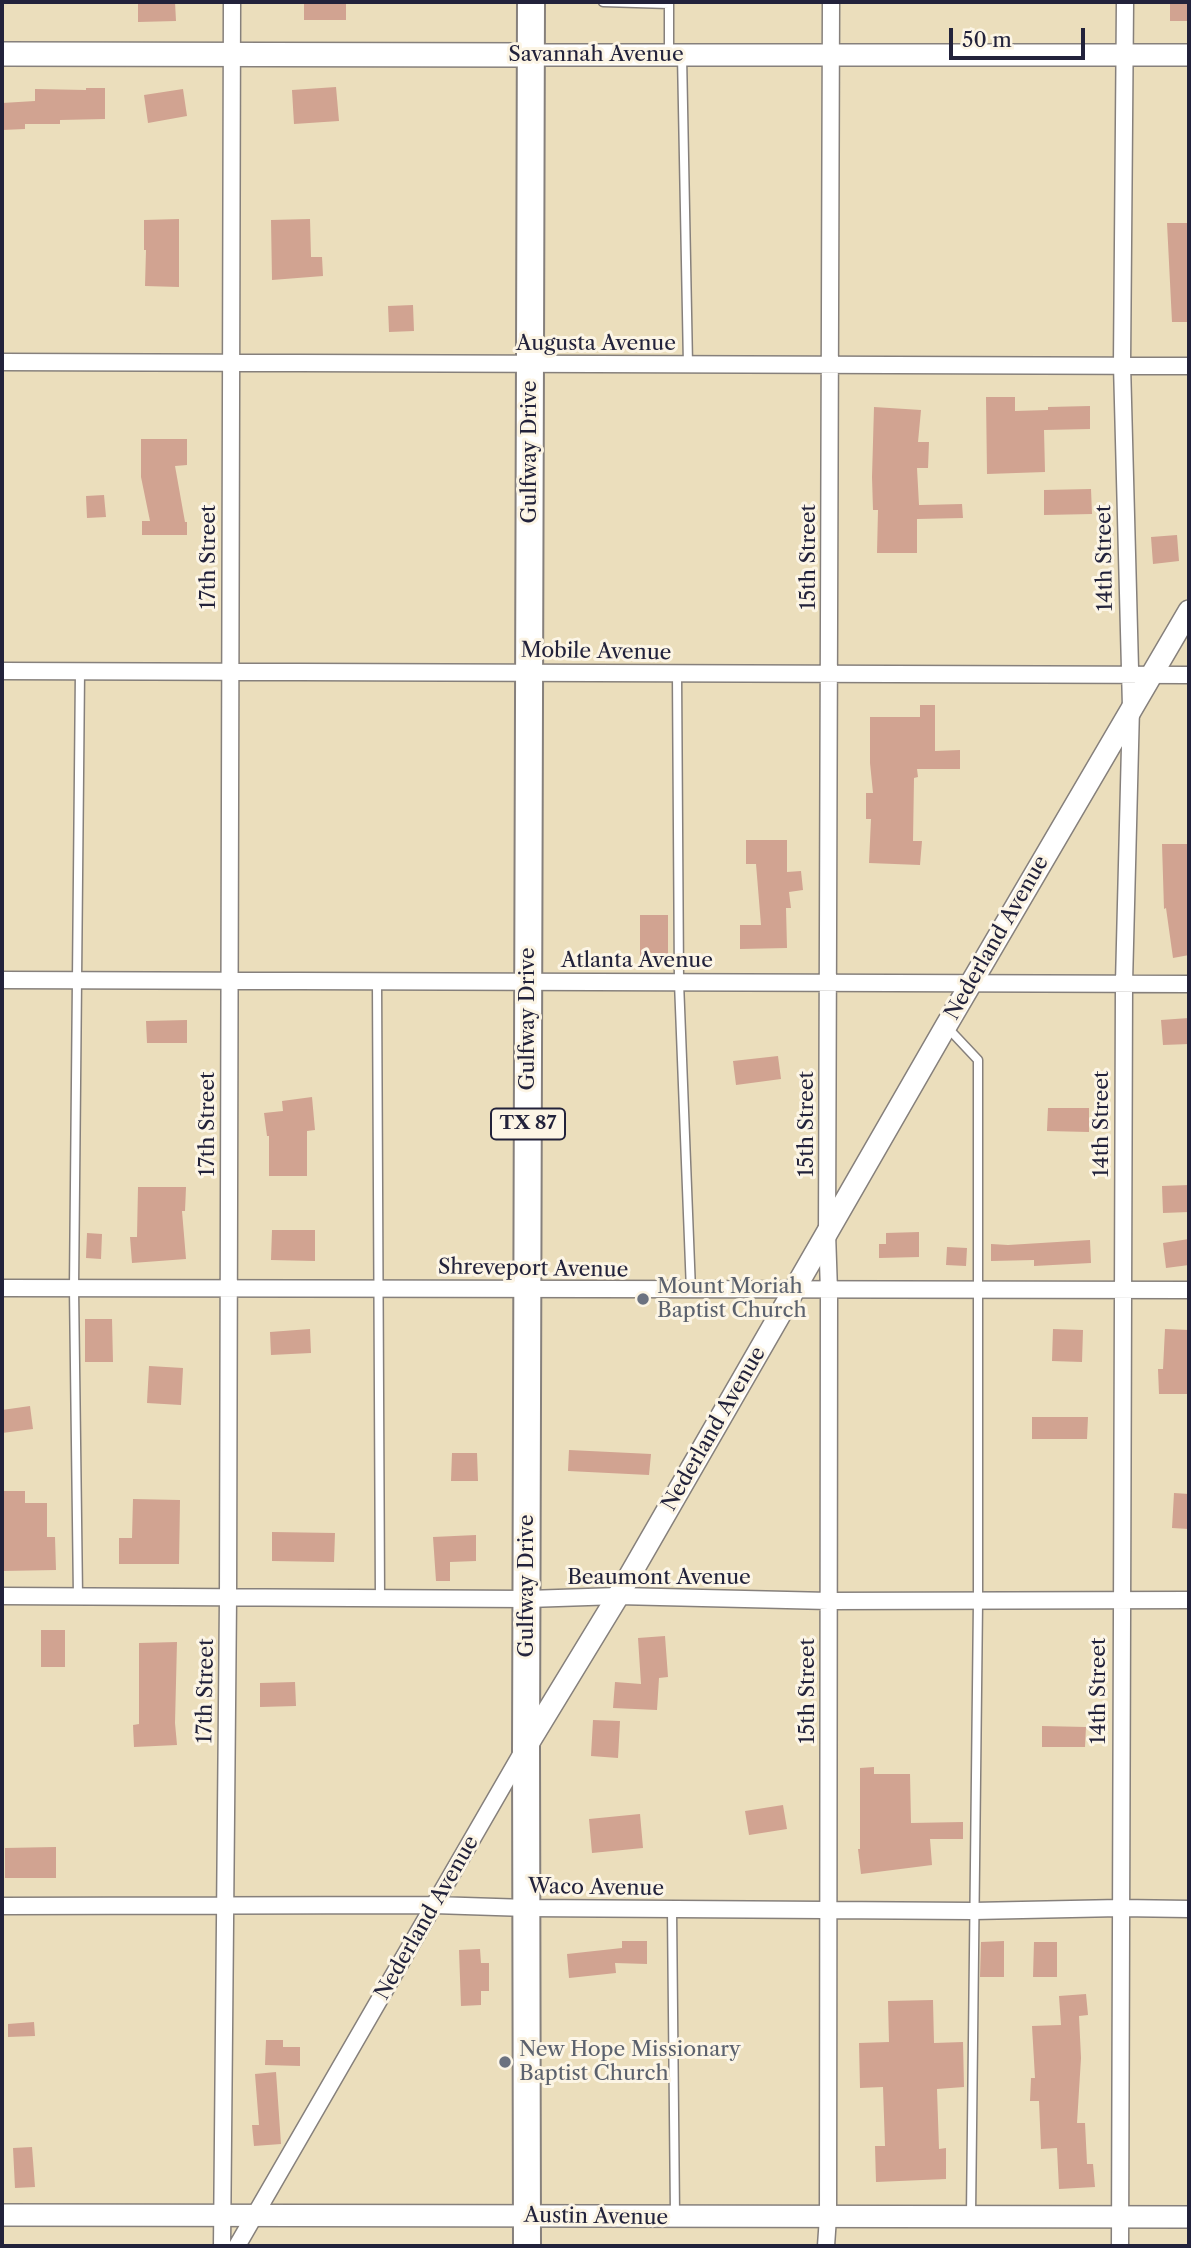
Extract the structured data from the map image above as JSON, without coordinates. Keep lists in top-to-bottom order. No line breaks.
{"streets":{"main road":["Savannah Avenue","Gulfway Drive","TX 87"],"street":["Augusta Avenue","17th Street","15th Street","14th Street","Mobile Avenue","Nederland Avenue","Atlanta Avenue","Shreveport Avenue","Beaumont Avenue","Waco Avenue","Austin Avenue"]},"crossings":[["Savannah Avenue","Gulfway Drive"],["Savannah Avenue","17th Street"],["Savannah Avenue","15th Street"],["Savannah Avenue","14th Street"],["Augusta Avenue","Gulfway Drive"],["Augusta Avenue","17th Street"],["Augusta Avenue","15th Street"],["Augusta Avenue","14th Street"],["Gulfway Drive","Mobile Avenue"],["Gulfway Drive","Nederland Avenue"],["Gulfway Drive","Atlanta Avenue"],["Gulfway Drive","Shreveport Avenue"],["Gulfway Drive","Beaumont Avenue"],["Gulfway Drive","Waco Avenue"],["Gulfway Drive","Austin Avenue"],["17th Street","Mobile Avenue"],["17th Street","Atlanta Avenue"],["17th Street","Shreveport Avenue"],["17th Street","Beaumont Avenue"],["17th Street","Waco Avenue"],["17th Street","Austin Avenue"],["15th Street","Mobile Avenue"],["15th Street","Nederland Avenue"],["15th Street","Atlanta Avenue"],["15th Street","Shreveport Avenue"],["15th Street","Beaumont Avenue"],["15th Street","Waco Avenue"],["15th Street","Austin Avenue"],["14th Street","Mobile Avenue"],["14th Street","Nederland Avenue"],["14th Street","Atlanta Avenue"],["14th Street","Shreveport Avenue"],["14th Street","Beaumont Avenue"],["14th Street","Waco Avenue"],["14th Street","Austin Avenue"],["Mobile Avenue","Nederland Avenue"],["Nederland Avenue","Atlanta Avenue"],["Nederland Avenue","Shreveport Avenue"],["Nederland Avenue","Beaumont Avenue"],["Nederland Avenue","Waco Avenue"],["Nederland Avenue","Austin Avenue"]],"places":["Mount Moriah Baptist Church","New Hope Missionary Baptist Church"],"scale_bar":"50 m"}
